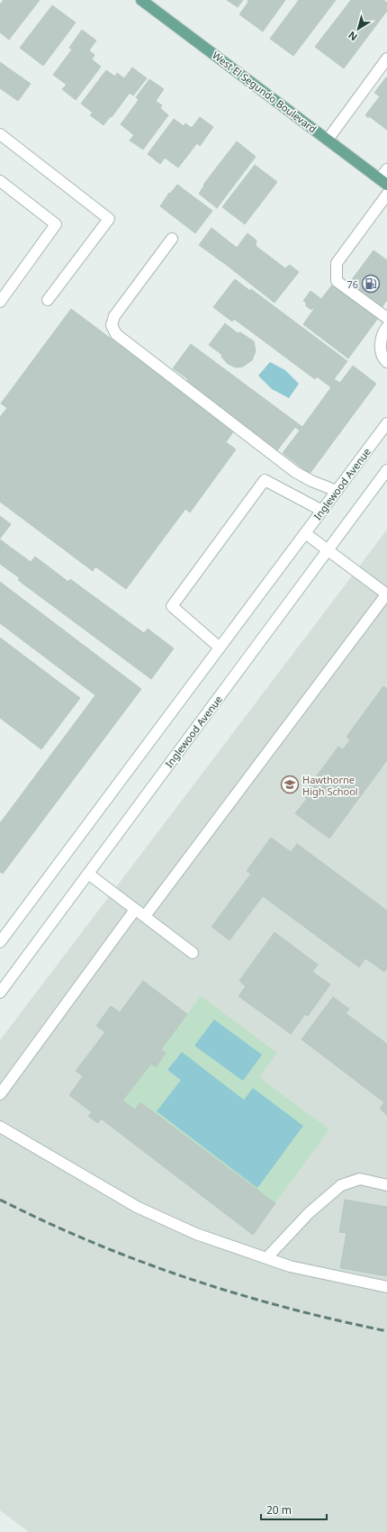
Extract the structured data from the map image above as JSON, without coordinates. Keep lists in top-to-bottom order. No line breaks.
{"streets":{"main road":["West El Segundo Boulevard","Inglewood Avenue"]},"places":{"fuel station":["76"],"school or university":["Hawthorne High School"]},"scale_bar":"20 m","north":"bottom left"}
